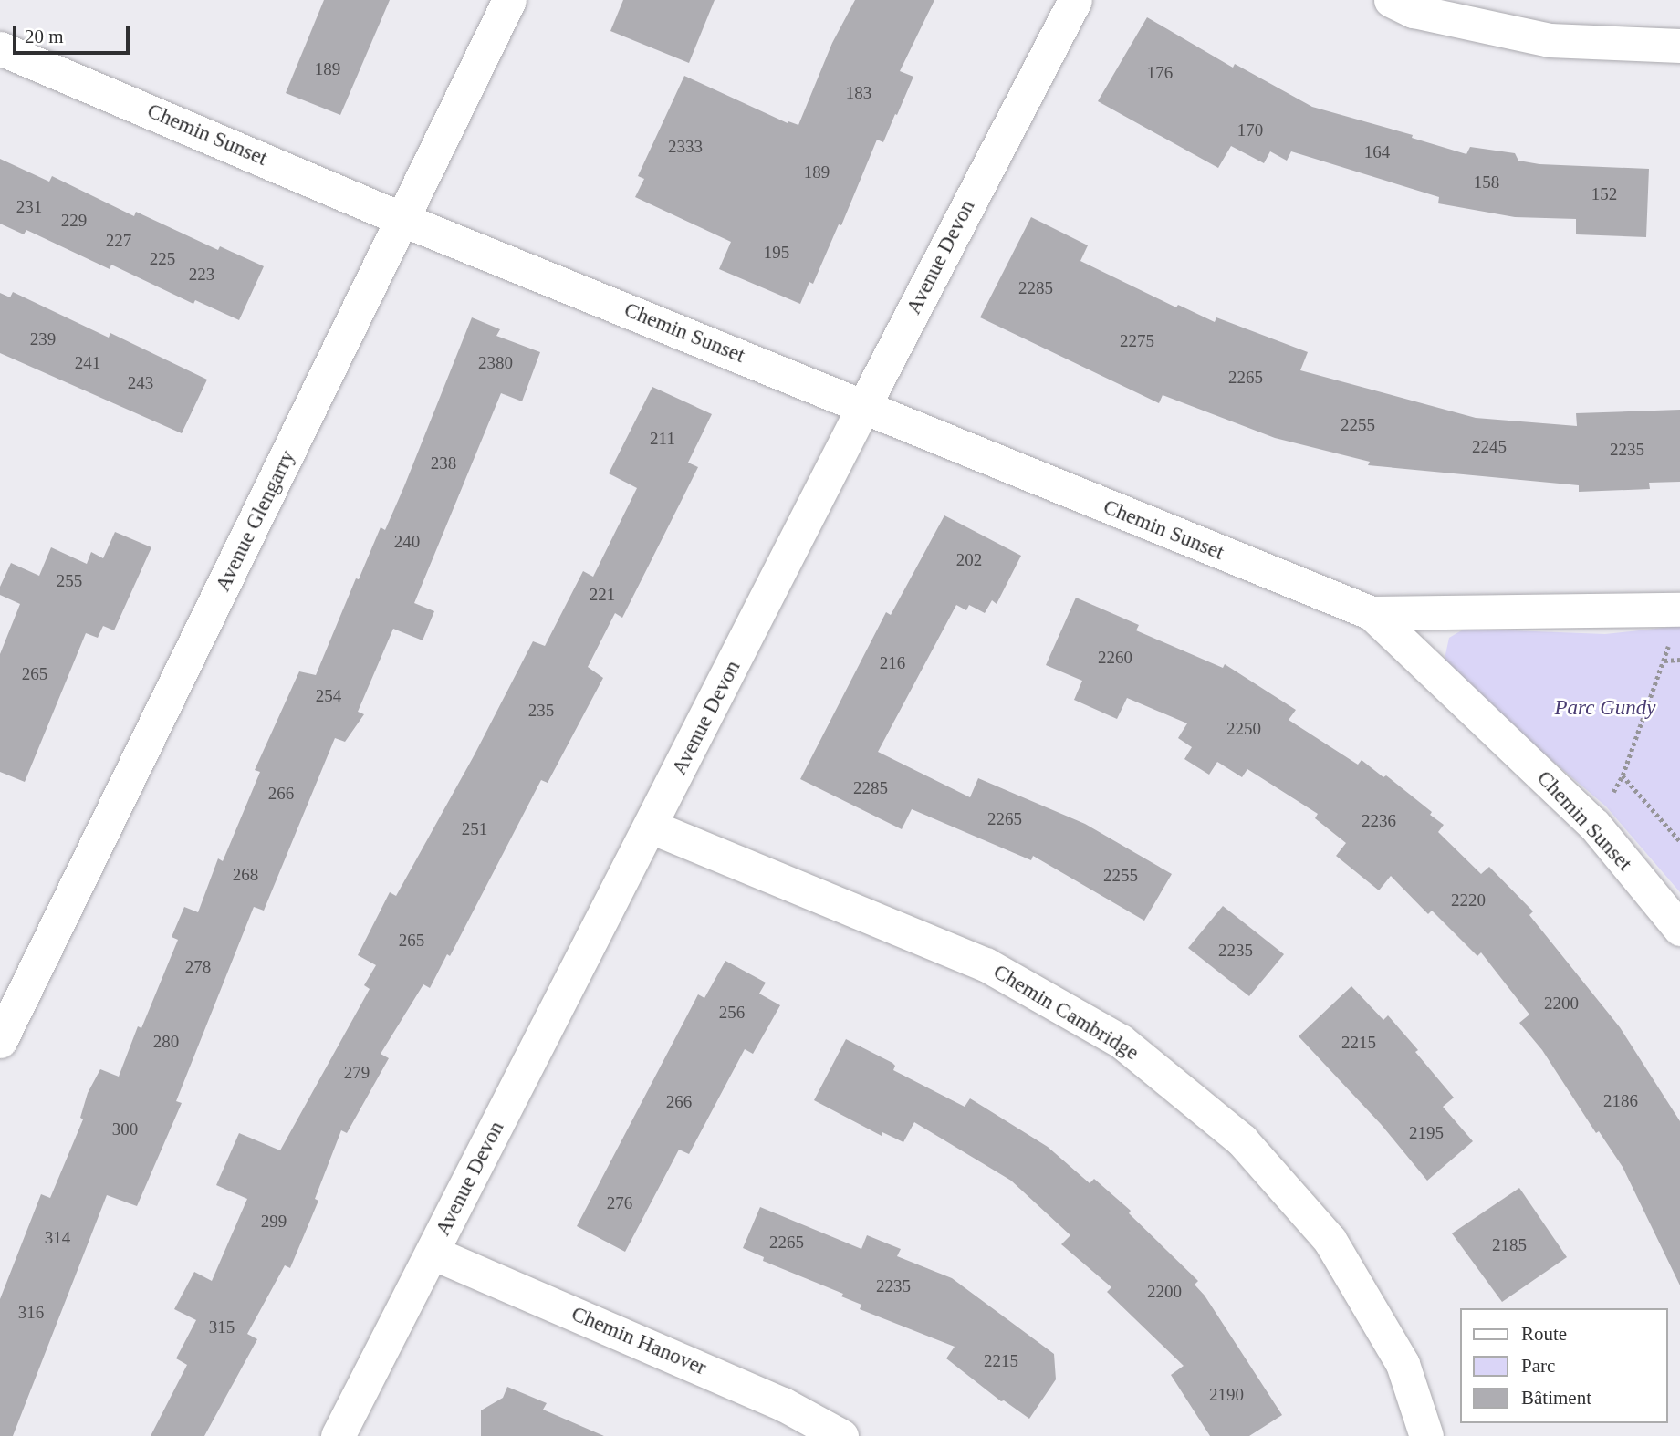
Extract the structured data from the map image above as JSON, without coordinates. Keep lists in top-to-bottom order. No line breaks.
{"streets":{"street":["Chemin Sunset","Avenue Devon","Avenue Glengarry","Chemin Cambridge","Chemin Hanover"]},"crossings":[["Chemin Sunset","Avenue Devon"],["Chemin Sunset","Avenue Glengarry"],["Avenue Devon","Chemin Cambridge"],["Avenue Devon","Chemin Hanover"]],"parks":["Parc Gundy"],"house_numbers":["189","176","183","170","2333","164","189","158","152","231","229","227","195","225","223","2285","239","2275","241","2380","2265","243","2255","211","2245","2235","238","240","202","255","221","2260","216","265","254","235","2250","2285","266","2265","2236","251","268","2255","2220","265","2235","278","2200","256","280","2215","279","2186","266","300","2195","276","299","314","2265","2185","2235","2200","316","315","2215","2190"],"legend":["Route","Parc","Bâtiment"],"scale_bar":"20 m"}
